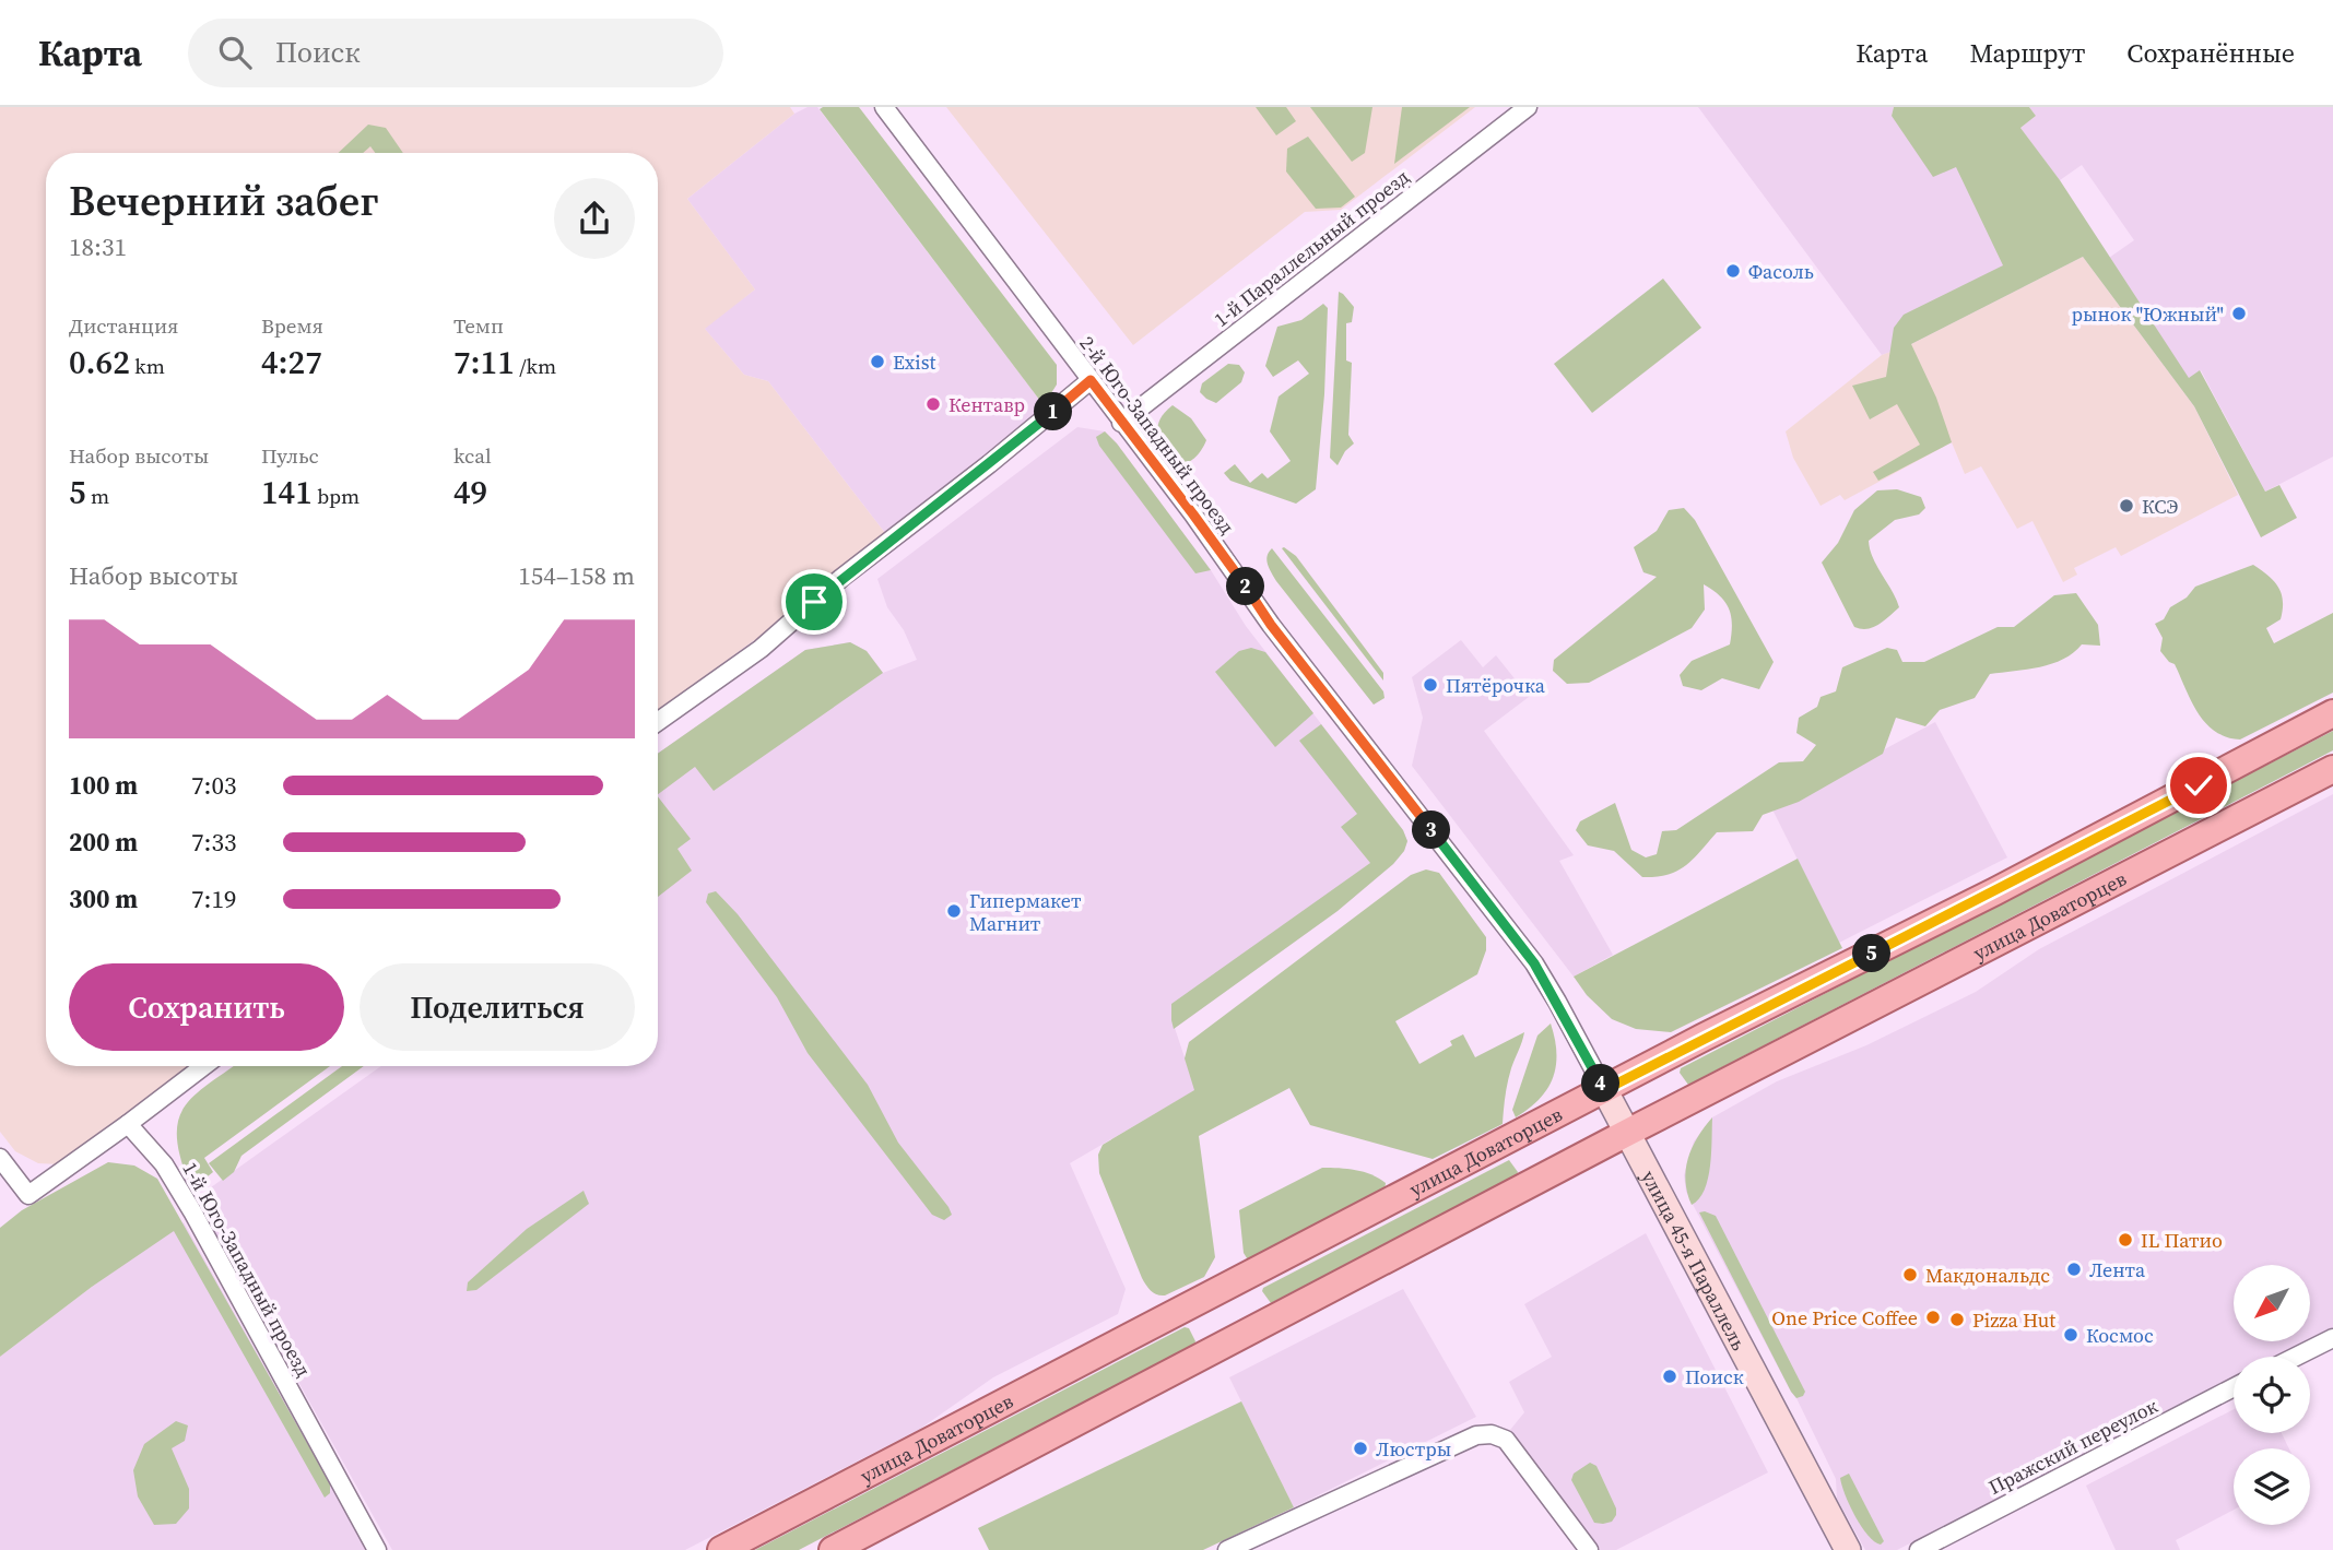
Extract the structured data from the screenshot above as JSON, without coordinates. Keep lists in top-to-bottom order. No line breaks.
{"streets":{"main road":["улица Доваторцев","улица 45-я Параллель"],"street":["1-й Параллельный проезд","2-й Юго-Западный проезд","1-й Юго-Западный проезд","Пражский переулок"]},"crossings":[["1-й Параллельный проезд","2-й Юго-Западный проезд"],["2-й Юго-Западный проезд","улица Доваторцев"],["2-й Юго-Западный проезд","улица 45-я Параллель"],["улица Доваторцев","улица 45-я Параллель"]],"places":["Фасоль","рынок \"Южный\"","Exist","Кентавр","КСЭ","Пятёрочка","Гипермакет Магнит","IL Патио","Лента","Макдональдс","One Price Coffee","Pizza Hut","Космос","Поиск","Люстры"],"north":"bottom left","page":{"header":"Карта","search":"Поиск","nav":["Карта","Маршрут","Сохранённые"],"heading":["Вечерний забег","18:31"],"stats":[["Дистанция","0.62 km"],["Время","4:27"],["Темп","7:11 /km"],["Набор высоты","5 m"],["Пульс","141 bpm"],["kcal","49"]],"pins":["1","2","3","5","4"],"chart":["Набор высоты","154–158 m"],"list":[{"name":"100 m","note":"7:03"},{"name":"200 m","note":"7:33"},{"name":"300 m","note":"7:19"}],"buttons":["Сохранить","Поделиться"]}}
